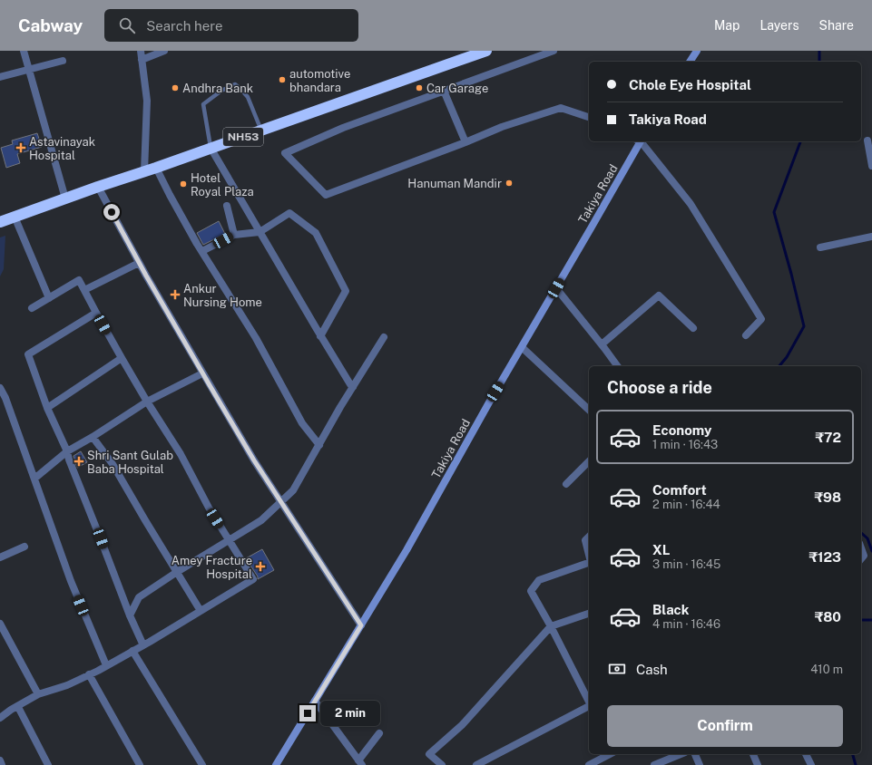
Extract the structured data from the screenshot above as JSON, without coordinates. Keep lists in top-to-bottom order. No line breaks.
{"streets":{"highway":["NH53"],"main road":["Takiya Road"]},"places":{"other":["automotive bhandara","Andhra Bank","Car Garage","Hanuman Mandir","Hotel Royal Plaza"],"health":["Astavinayak Hospital","Ankur Nursing Home","Shri Sant Gulab Baba Hospital","Amey Fracture Hospital"]},"page":{"header":"Cabway","search":"Search here","nav":["Map","Layers","Share"],"banner":["Chole Eye Hospital","Takiya Road"],"heading":"Choose a ride","list":[{"name":"Economy","note":"1 min · 16:43","value":"₹72"},{"name":"Comfort","note":"2 min · 16:44","value":"₹98"},{"name":"XL","note":"3 min · 16:45","value":"₹123"},{"name":"Black","note":"4 min · 16:46","value":"₹80"}],"pay":["Cash","410 m"],"buttons":"Confirm","bubble":"2 min"}}
